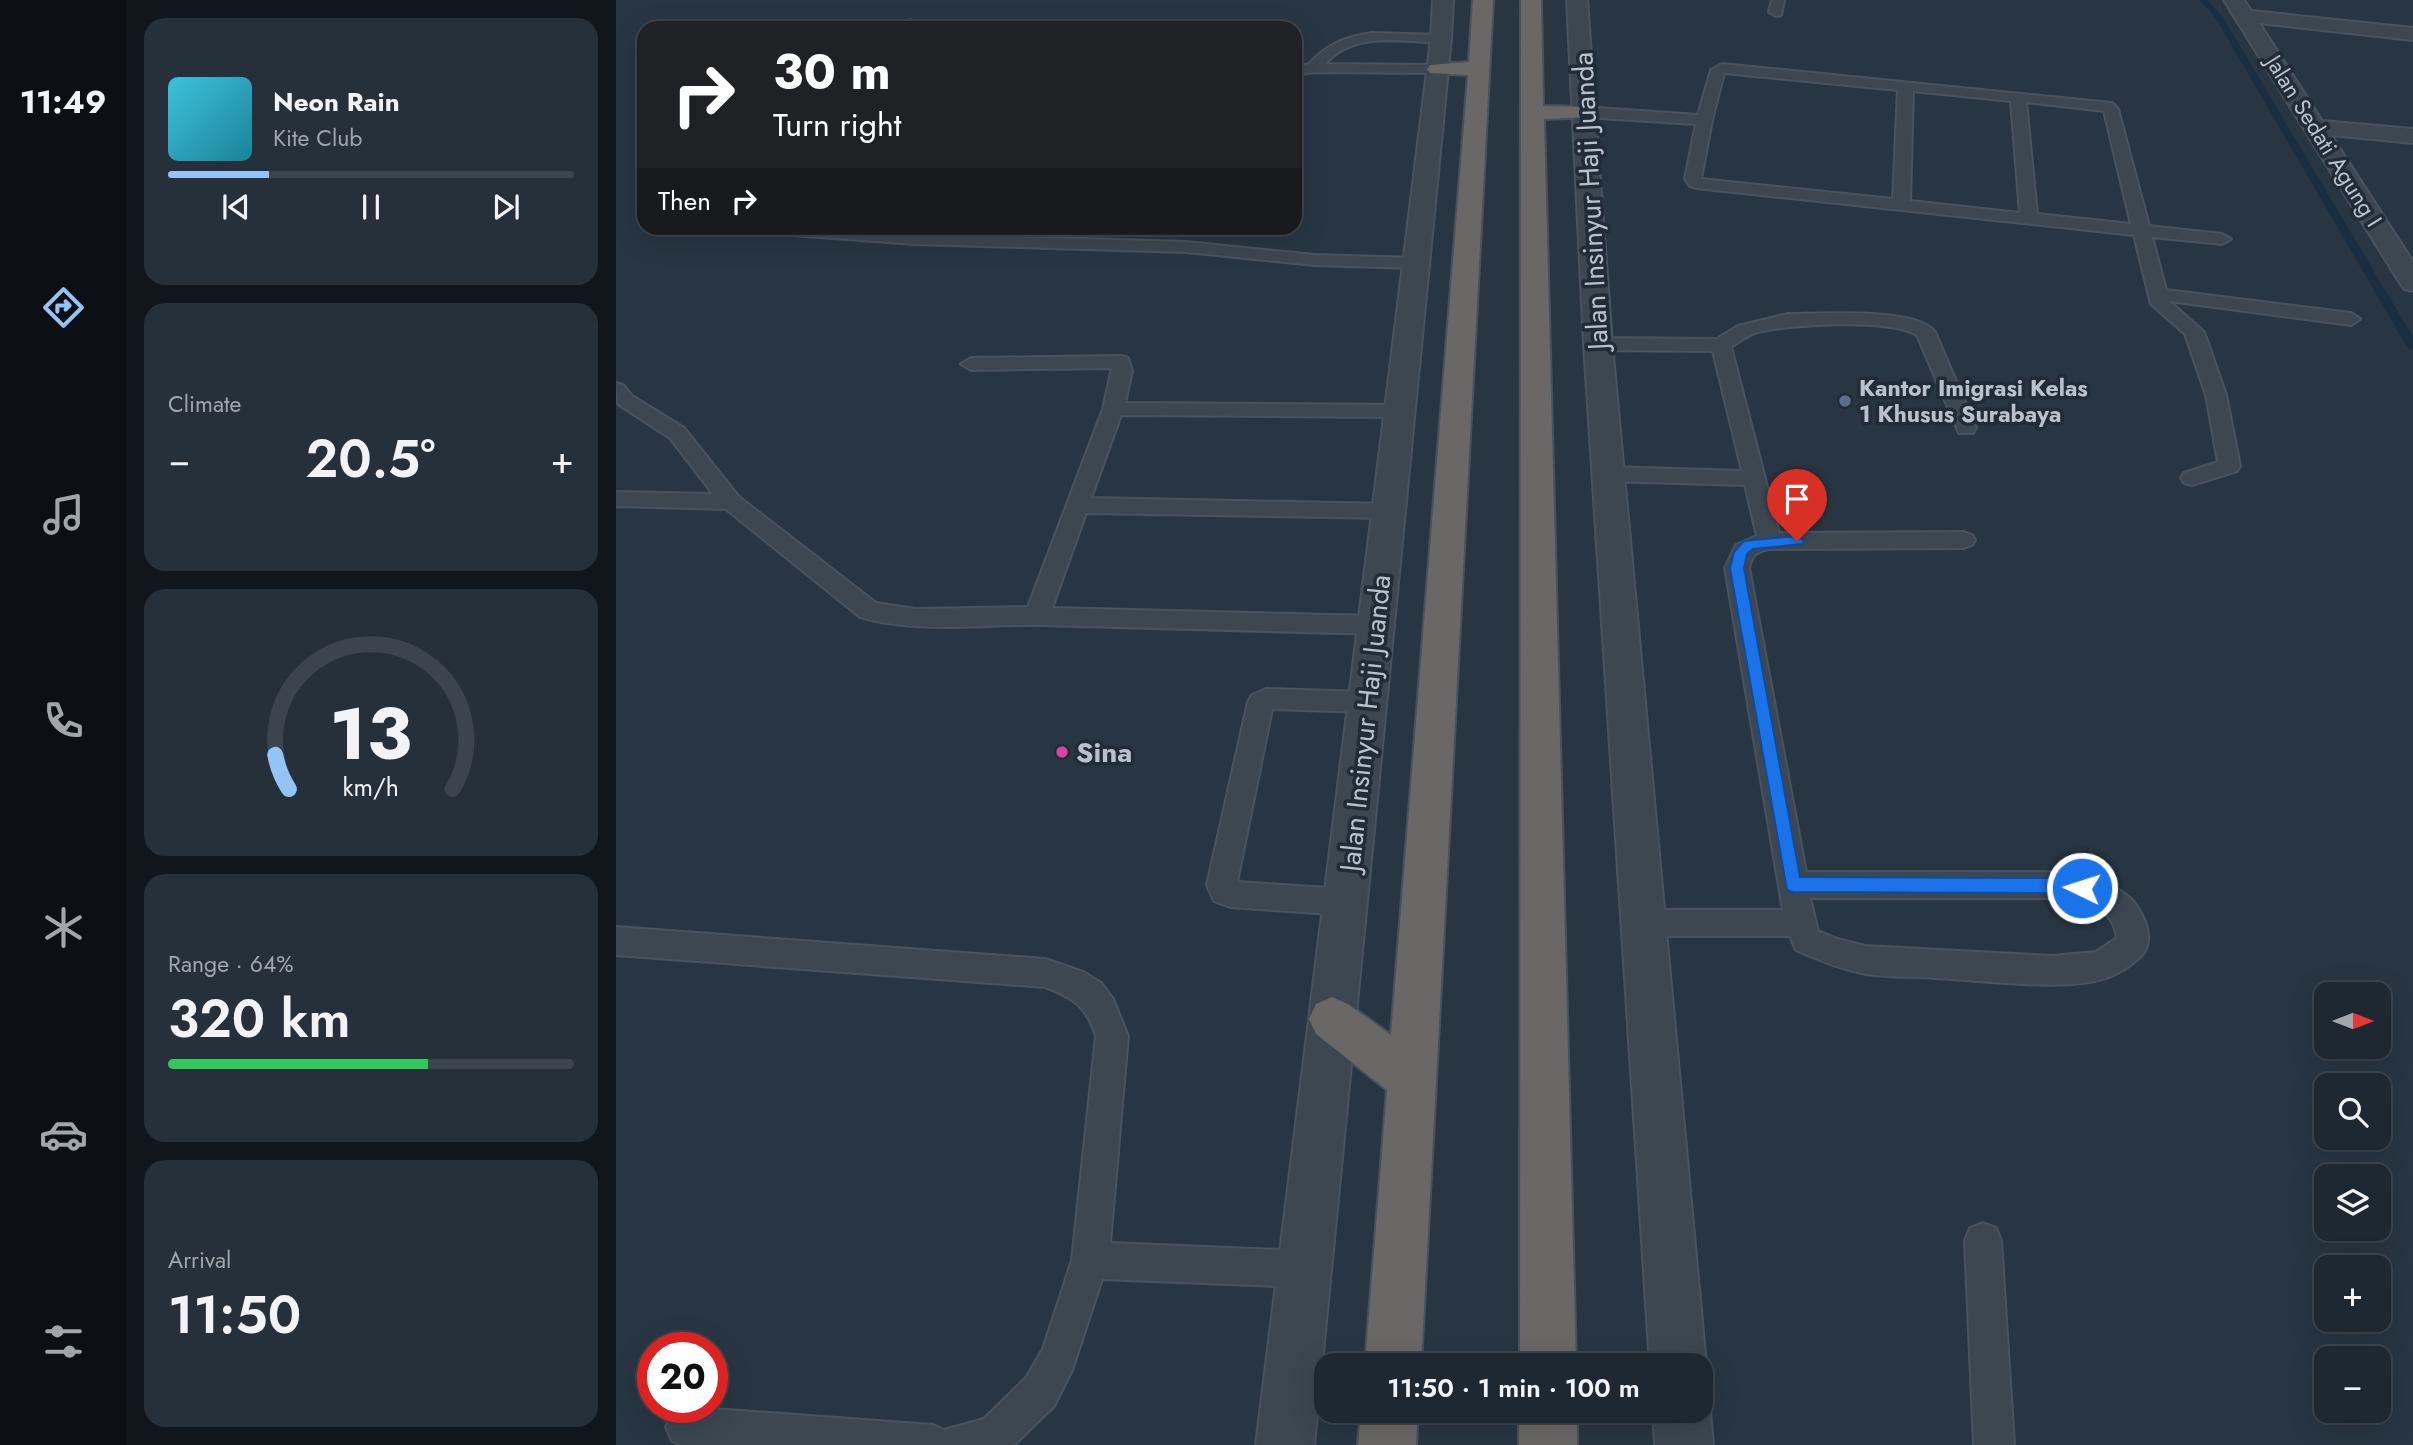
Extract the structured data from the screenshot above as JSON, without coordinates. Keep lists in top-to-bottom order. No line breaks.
{"streets":{"highway":["Jalan Insinyur Haji Juanda"],"street":["Jalan Sedati Agung I"]},"places":["Kantor Imigrasi Kelas 1 Khusus Surabaya","Sina"],"north":"right","page":{"tabs":"11:49","turn":["30 m","Turn right"],"song":["Neon Rain","Kite Club"],"then":"Then","tile":["Climate",["Range · 64%","320 km"],["Arrival","11:50"]],"heat":["−","20.5°","+"],"map_buttons":["+","−"],"limit":"20","trip":"11:50 · 1 min · 100 m","gauge":["13","km/h"]}}
